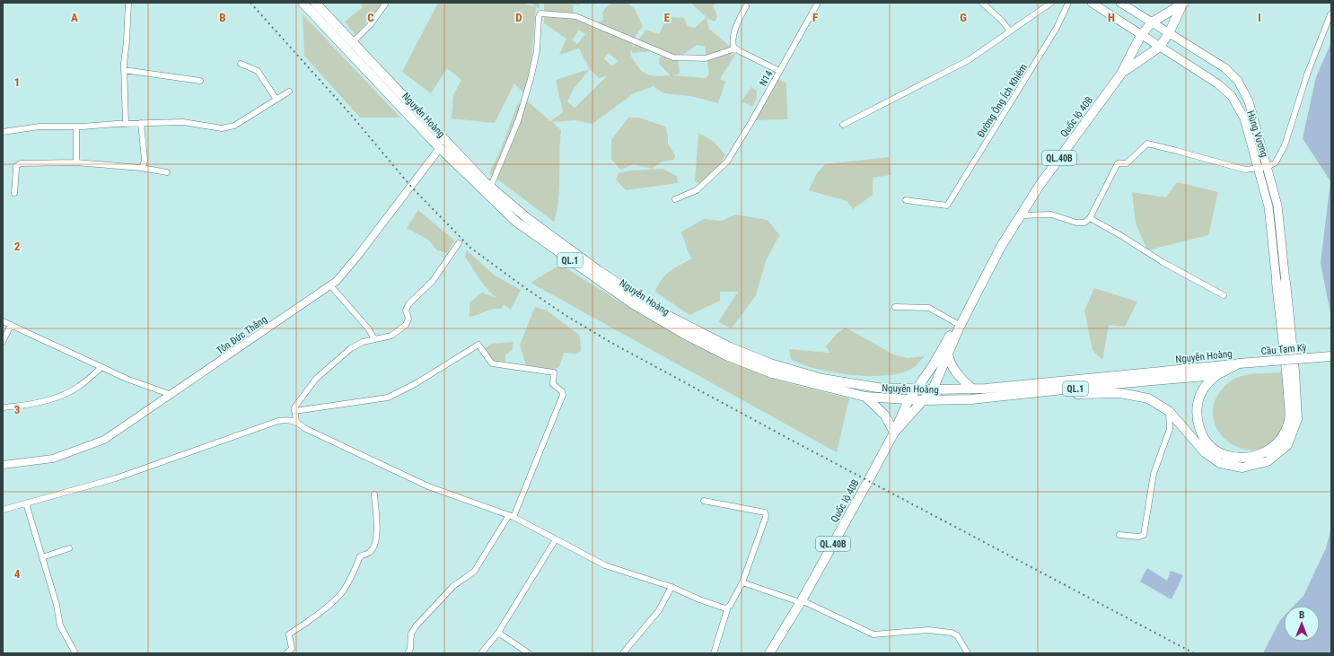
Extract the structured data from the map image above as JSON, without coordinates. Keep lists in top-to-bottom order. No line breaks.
{"streets":{"highway":["Nguyễn Hoàng","Quốc lộ 40B","QL.40B","QL.1","Cầu Tam Kỳ"],"main road":["Hùng Vương"],"street":["N14","Đường Ông Ích Khiêm","Tôn Đức Thắng"]},"crossings":[["Nguyễn Hoàng","Quốc lộ 40B"],["Nguyễn Hoàng","Tôn Đức Thắng"],["Nguyễn Hoàng","Cầu Tam Kỳ"]],"north":"top","grid":{"columns":["A","B","C","D","E","F","G","H","I"],"rows":["1","2","3","4"]}}
